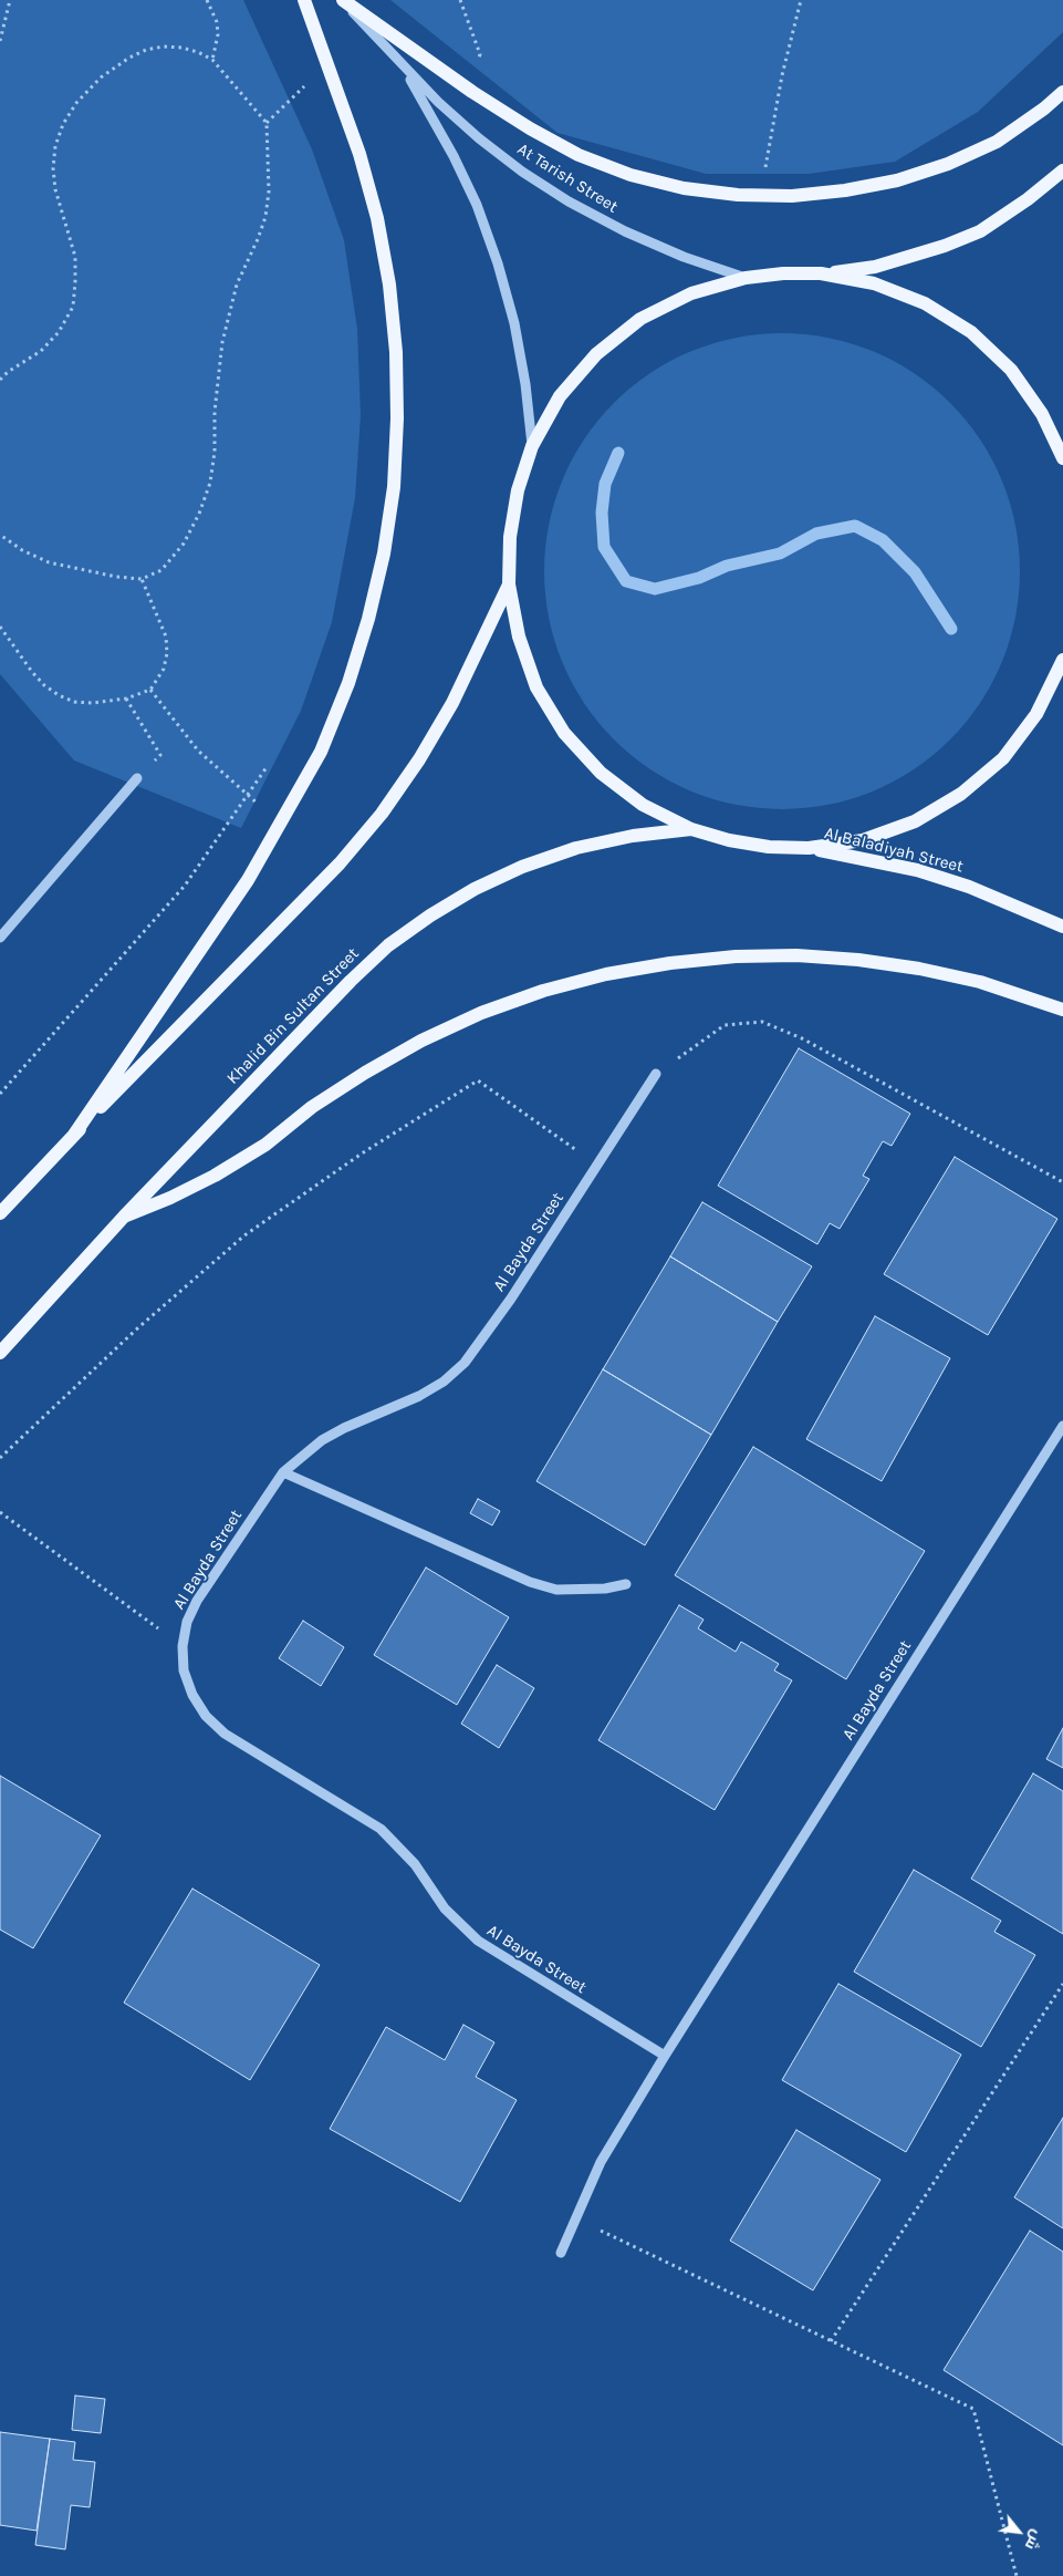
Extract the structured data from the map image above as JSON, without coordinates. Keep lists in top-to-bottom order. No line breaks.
{"streets":{"main road":["Al Baladiyah Street","Khalid Bin Sultan Street"],"street":["At Tarish Street","Al Bayda Street"]},"north":"bottom right"}
